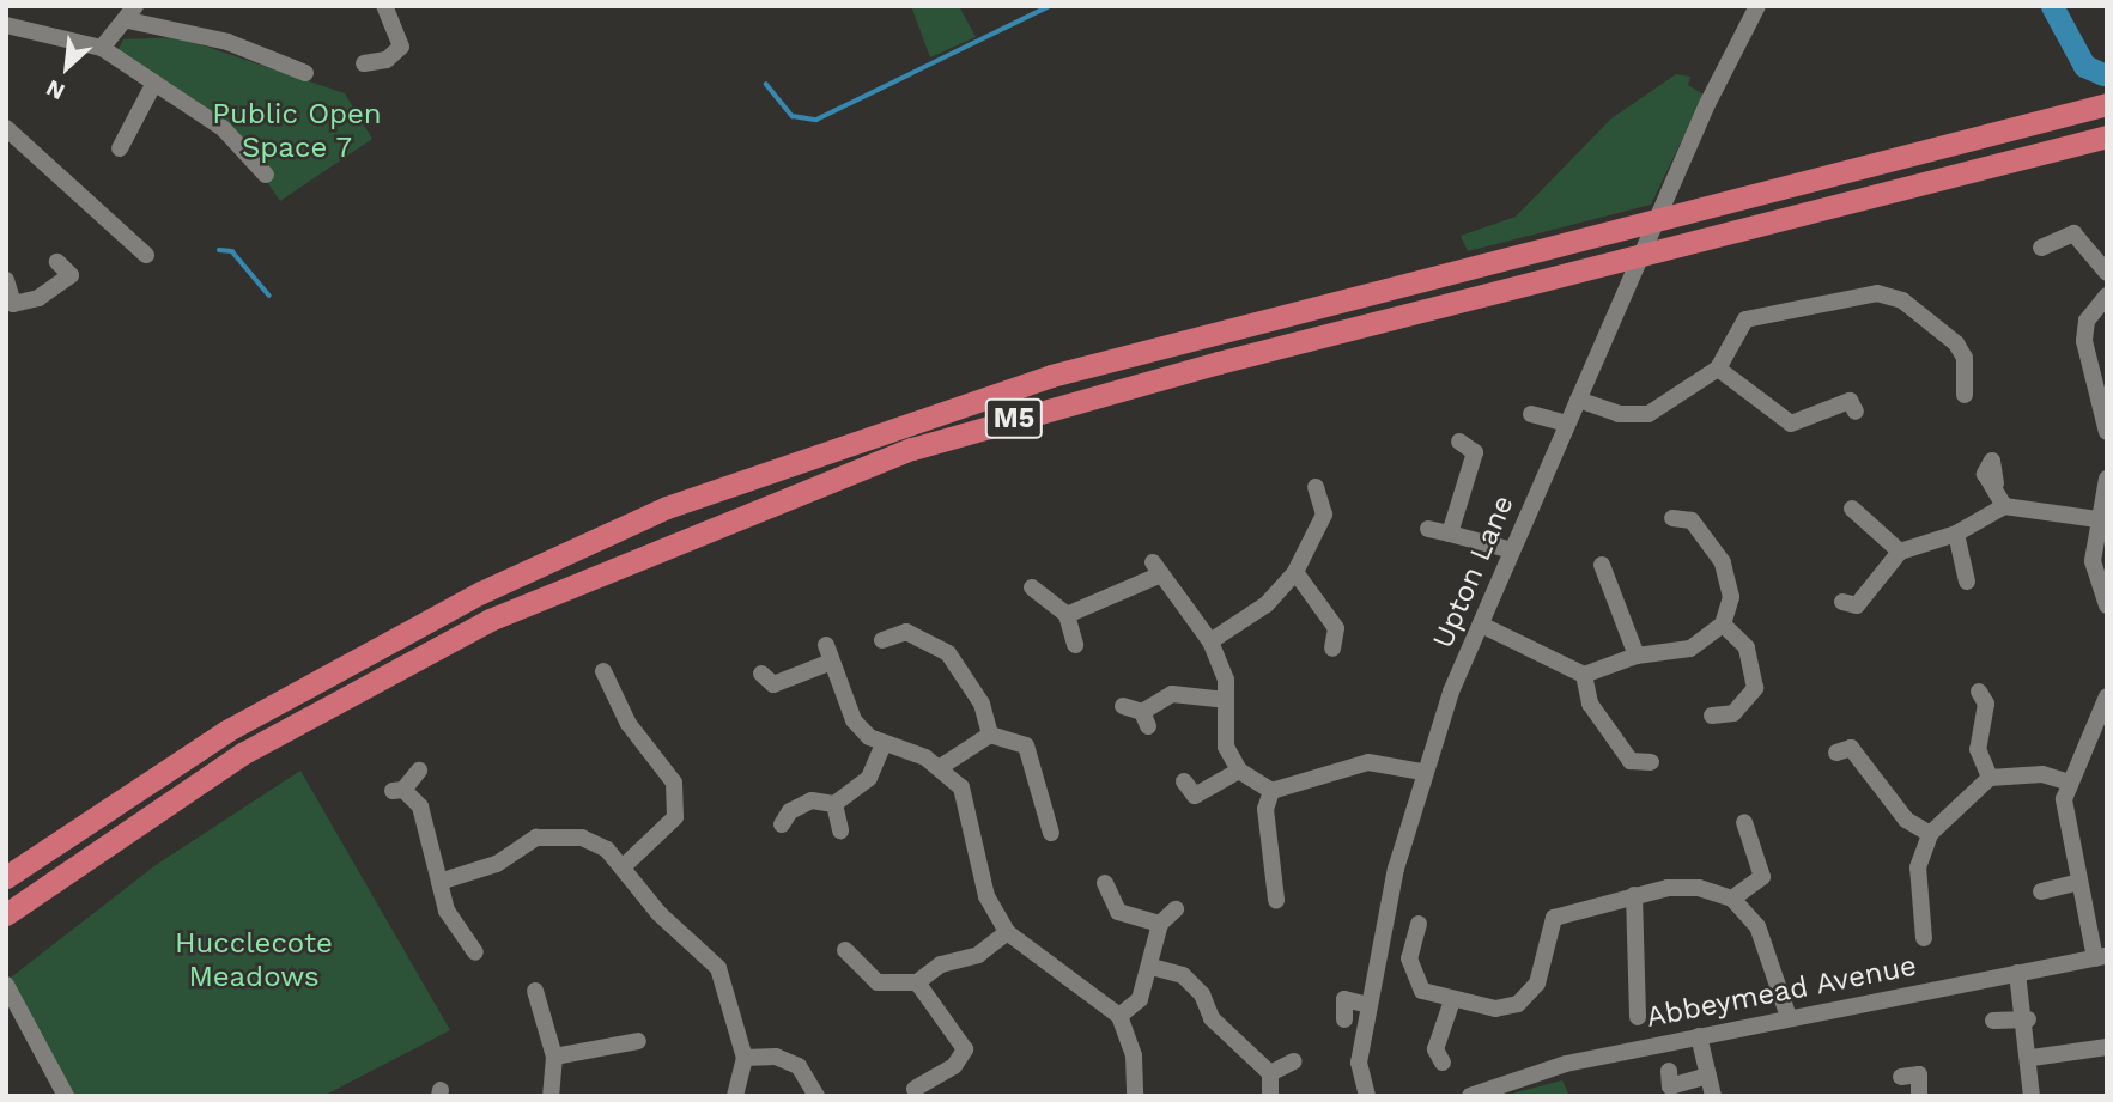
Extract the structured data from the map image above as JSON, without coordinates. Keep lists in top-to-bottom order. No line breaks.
{"streets":{"highway":["M5"],"street":["Upton Lane","Abbeymead Avenue"]},"parks":["Public Open Space 7","Hucclecote Meadows"],"north":"bottom left"}
